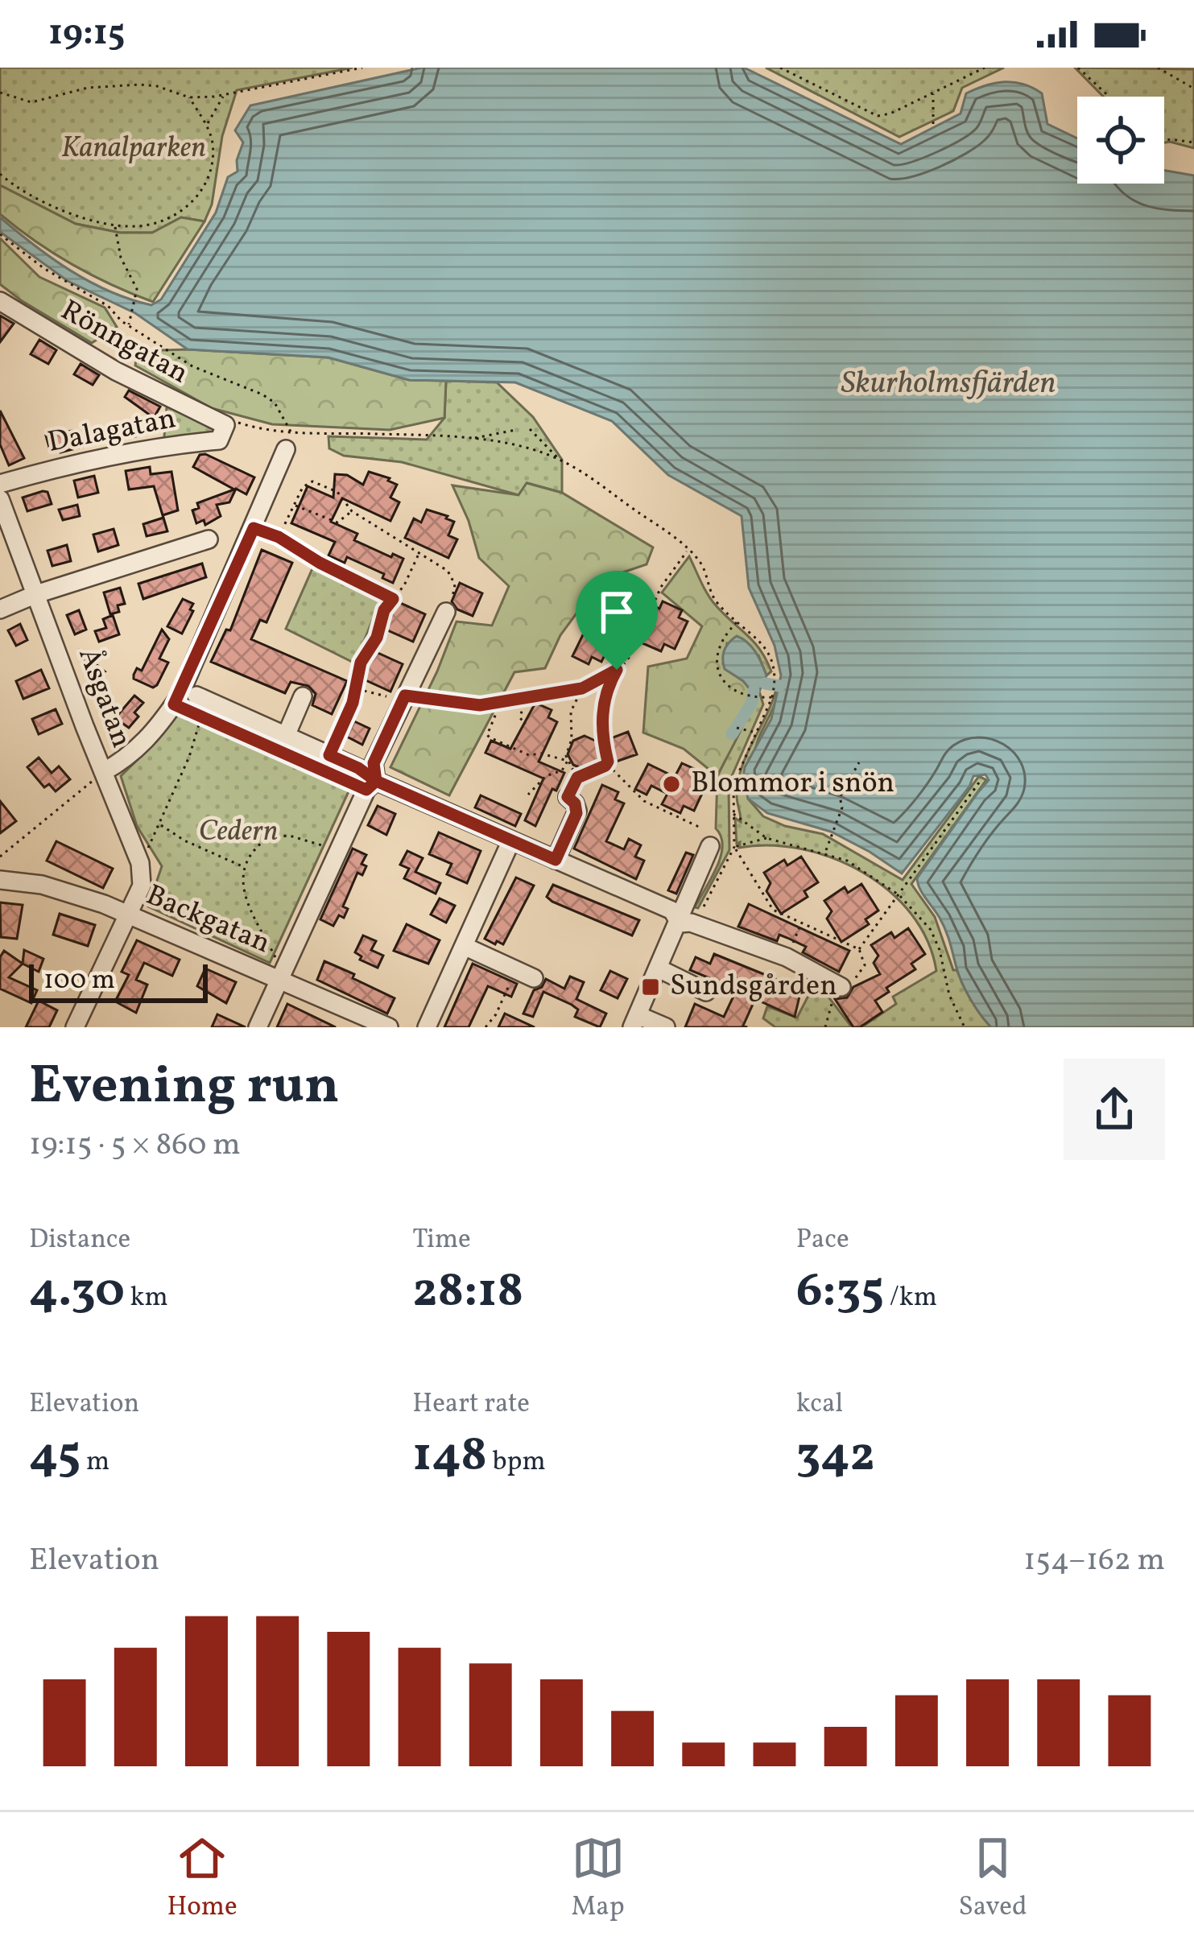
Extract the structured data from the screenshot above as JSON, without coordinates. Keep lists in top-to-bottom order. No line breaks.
{"streets":{"street":["Rönngatan","Dalagatan","Åsgatan","Backgatan"]},"crossings":[["Rönngatan","Dalagatan"],["Åsgatan","Backgatan"]],"water":["Skurholmsfjärden"],"parks":["Kanalparken","Cedern"],"places":{"other":["Blommor i snön"],"transit":["Sundsgården"]},"scale_bar":"100 m","page":{"status":"19:15","scale":"100 m","heading":["Evening run","19:15 · 5 × 860 m"],"stats":[["Distance","4.30 km"],["Time","28:18"],["Pace","6:35 /km"],["Elevation","45 m"],["Heart rate","148 bpm"],["kcal","342"]],"chart":["Elevation","154–162 m"],"tabs":["Home","Map","Saved"]}}
